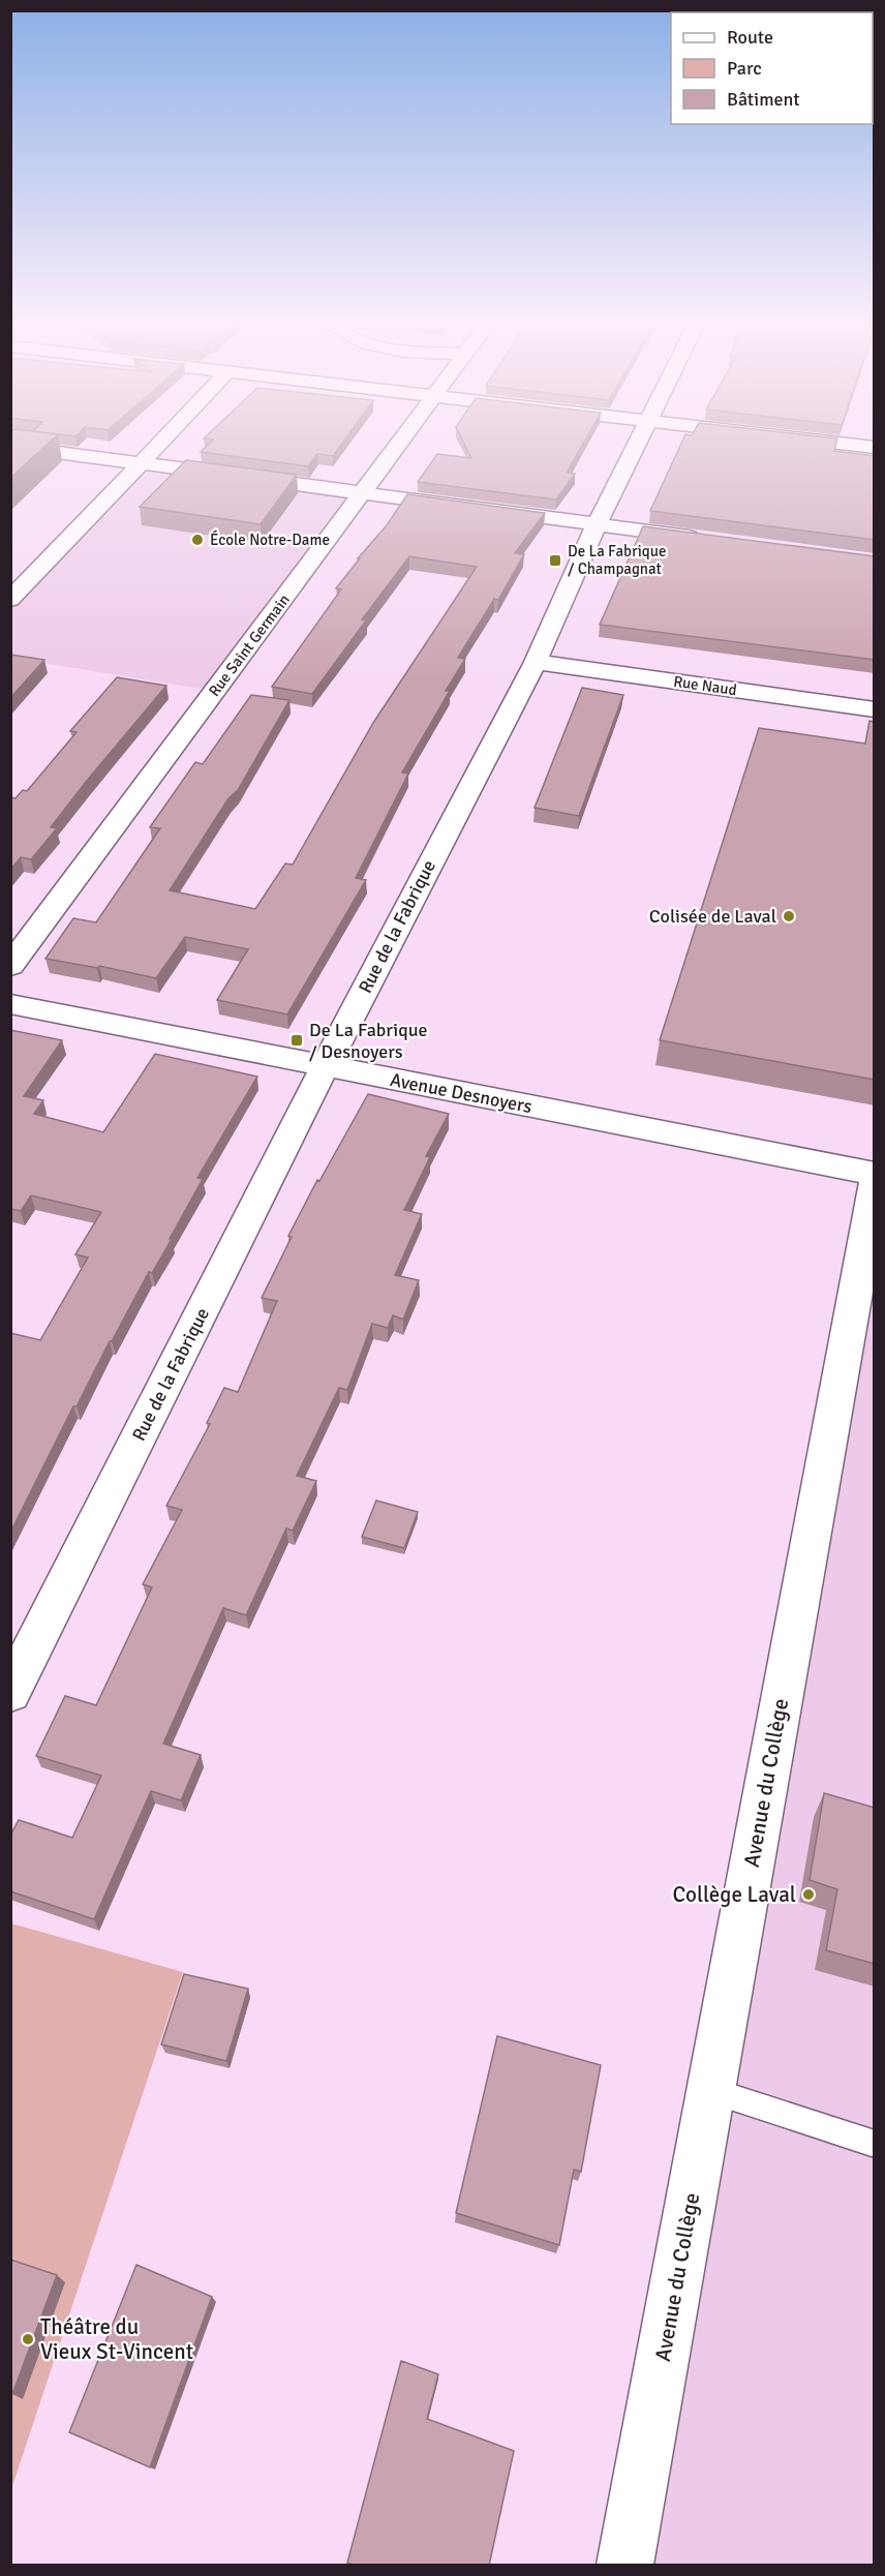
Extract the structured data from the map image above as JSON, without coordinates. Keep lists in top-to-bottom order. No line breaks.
{"streets":{"street":["Rue Saint Germain","Rue Naud","Rue de la Fabrique","Avenue Desnoyers","Avenue du Collège"]},"crossings":[["Rue Naud","Rue de la Fabrique"],["Rue de la Fabrique","Avenue Desnoyers"]],"places":{"other":["École Notre-Dame","Colisée de Laval","Collège Laval","Théâtre du Vieux St-Vincent"],"transit":["De La Fabrique / Champagnat","De La Fabrique / Desnoyers"]},"legend":["Route","Parc","Bâtiment"]}
